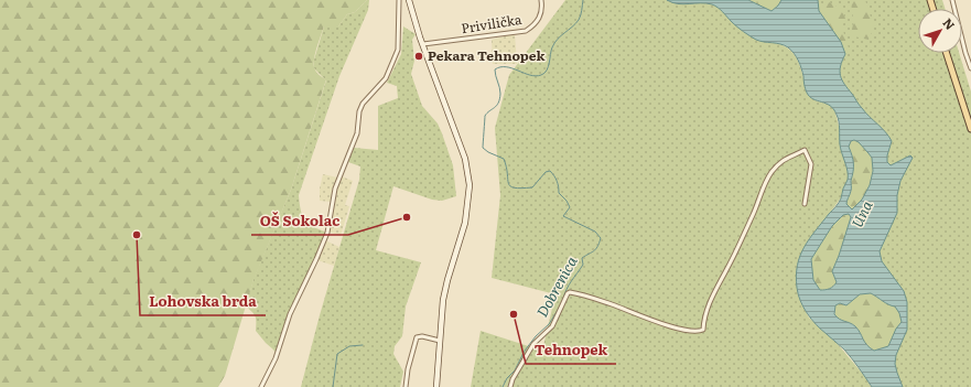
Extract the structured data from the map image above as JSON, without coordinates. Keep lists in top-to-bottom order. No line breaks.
{"streets":{"street":["Privilička"]},"water":["Una","Dobrenica"],"places":["Pekara Tehnopek","OŠ Sokolac","Lohovska brda","Tehnopek"],"north":"top right"}
